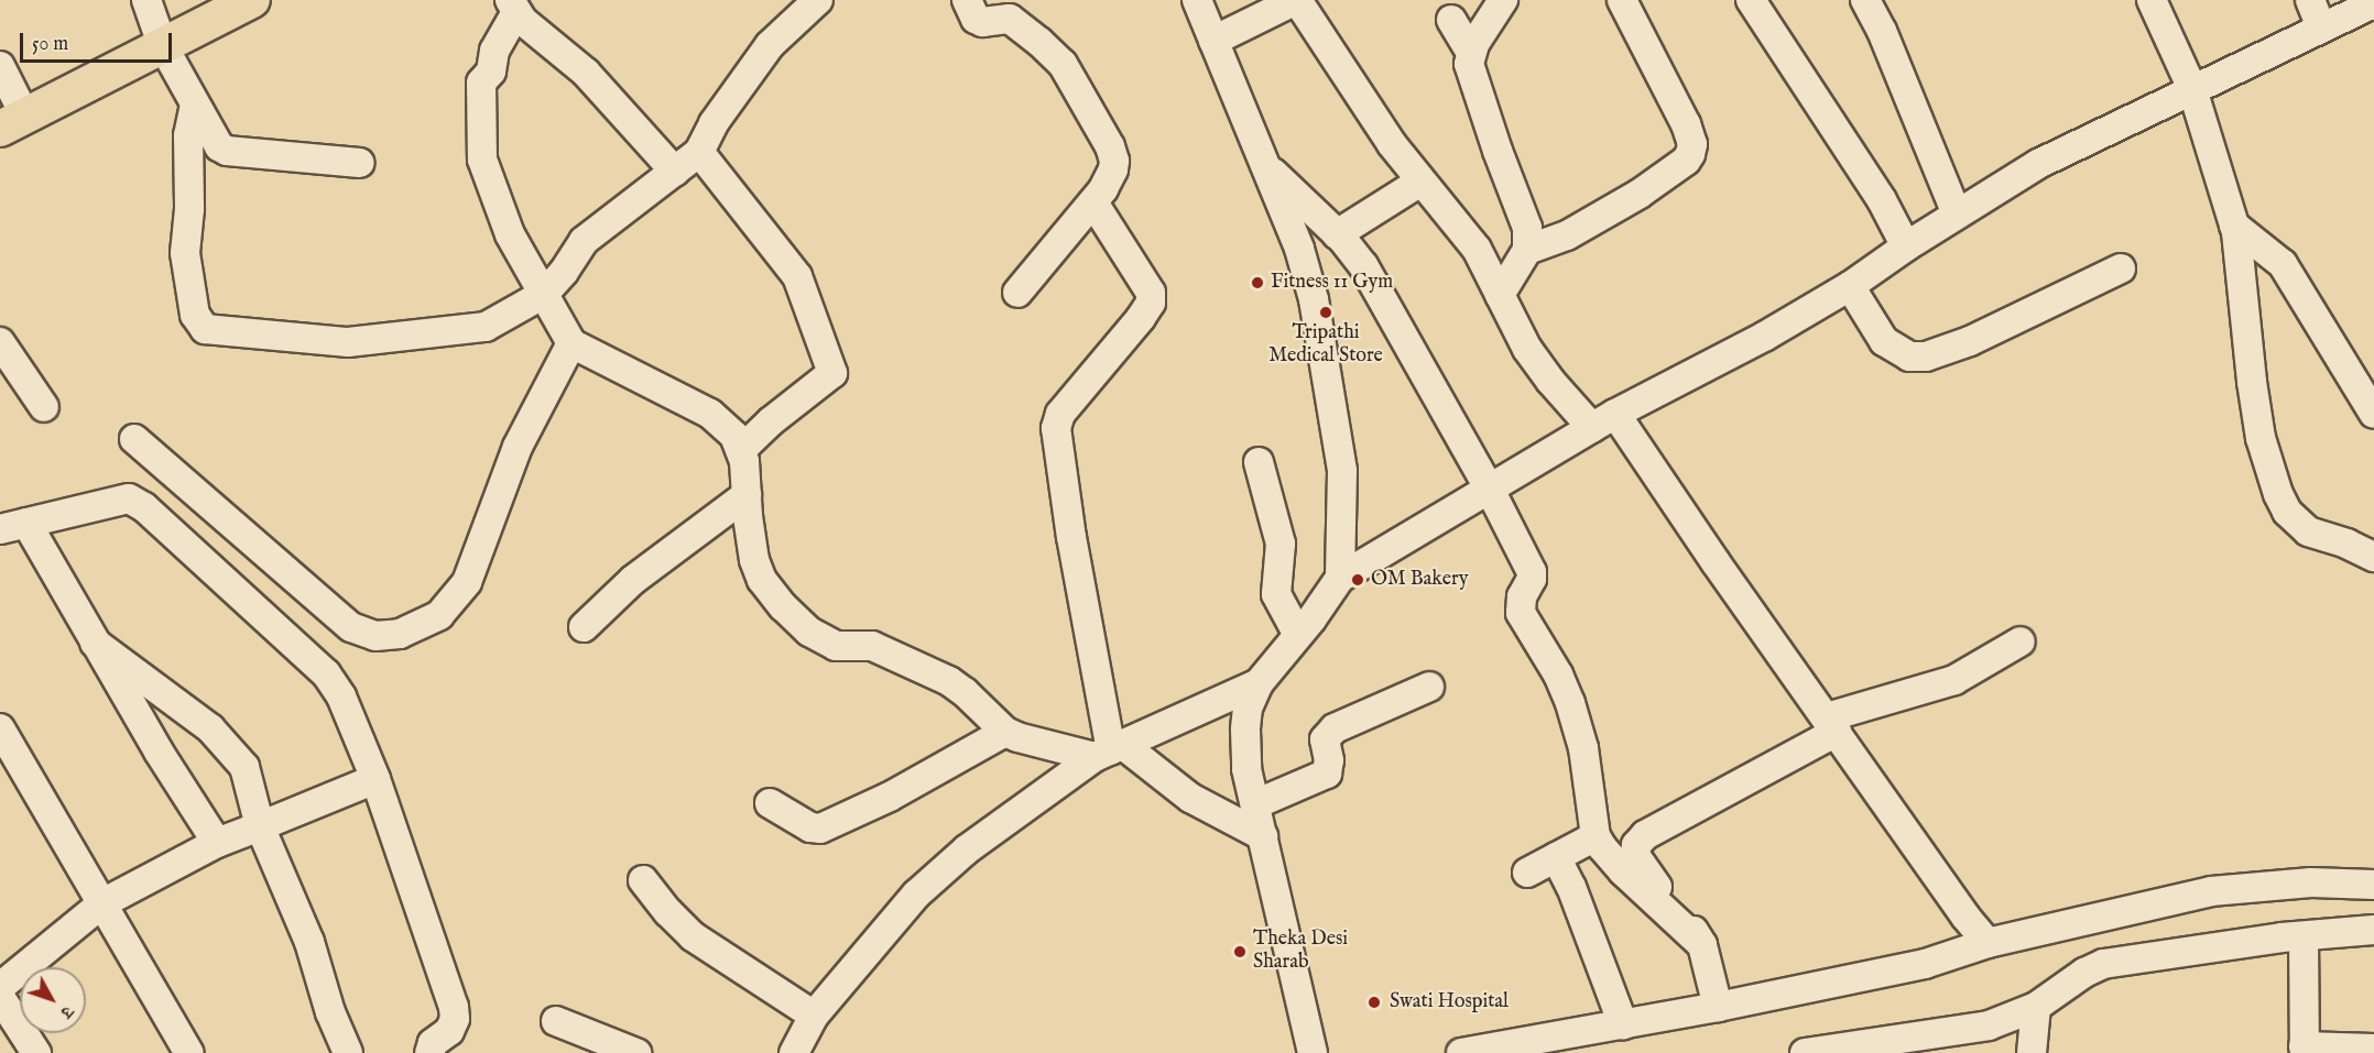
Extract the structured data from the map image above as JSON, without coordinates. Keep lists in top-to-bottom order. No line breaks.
{"places":["Fitness 11 Gym","Tripathi Medical Store","OM Bakery","Theka Desi Sharab","Swati Hospital"],"scale_bar":"50 m","north":"bottom right"}
